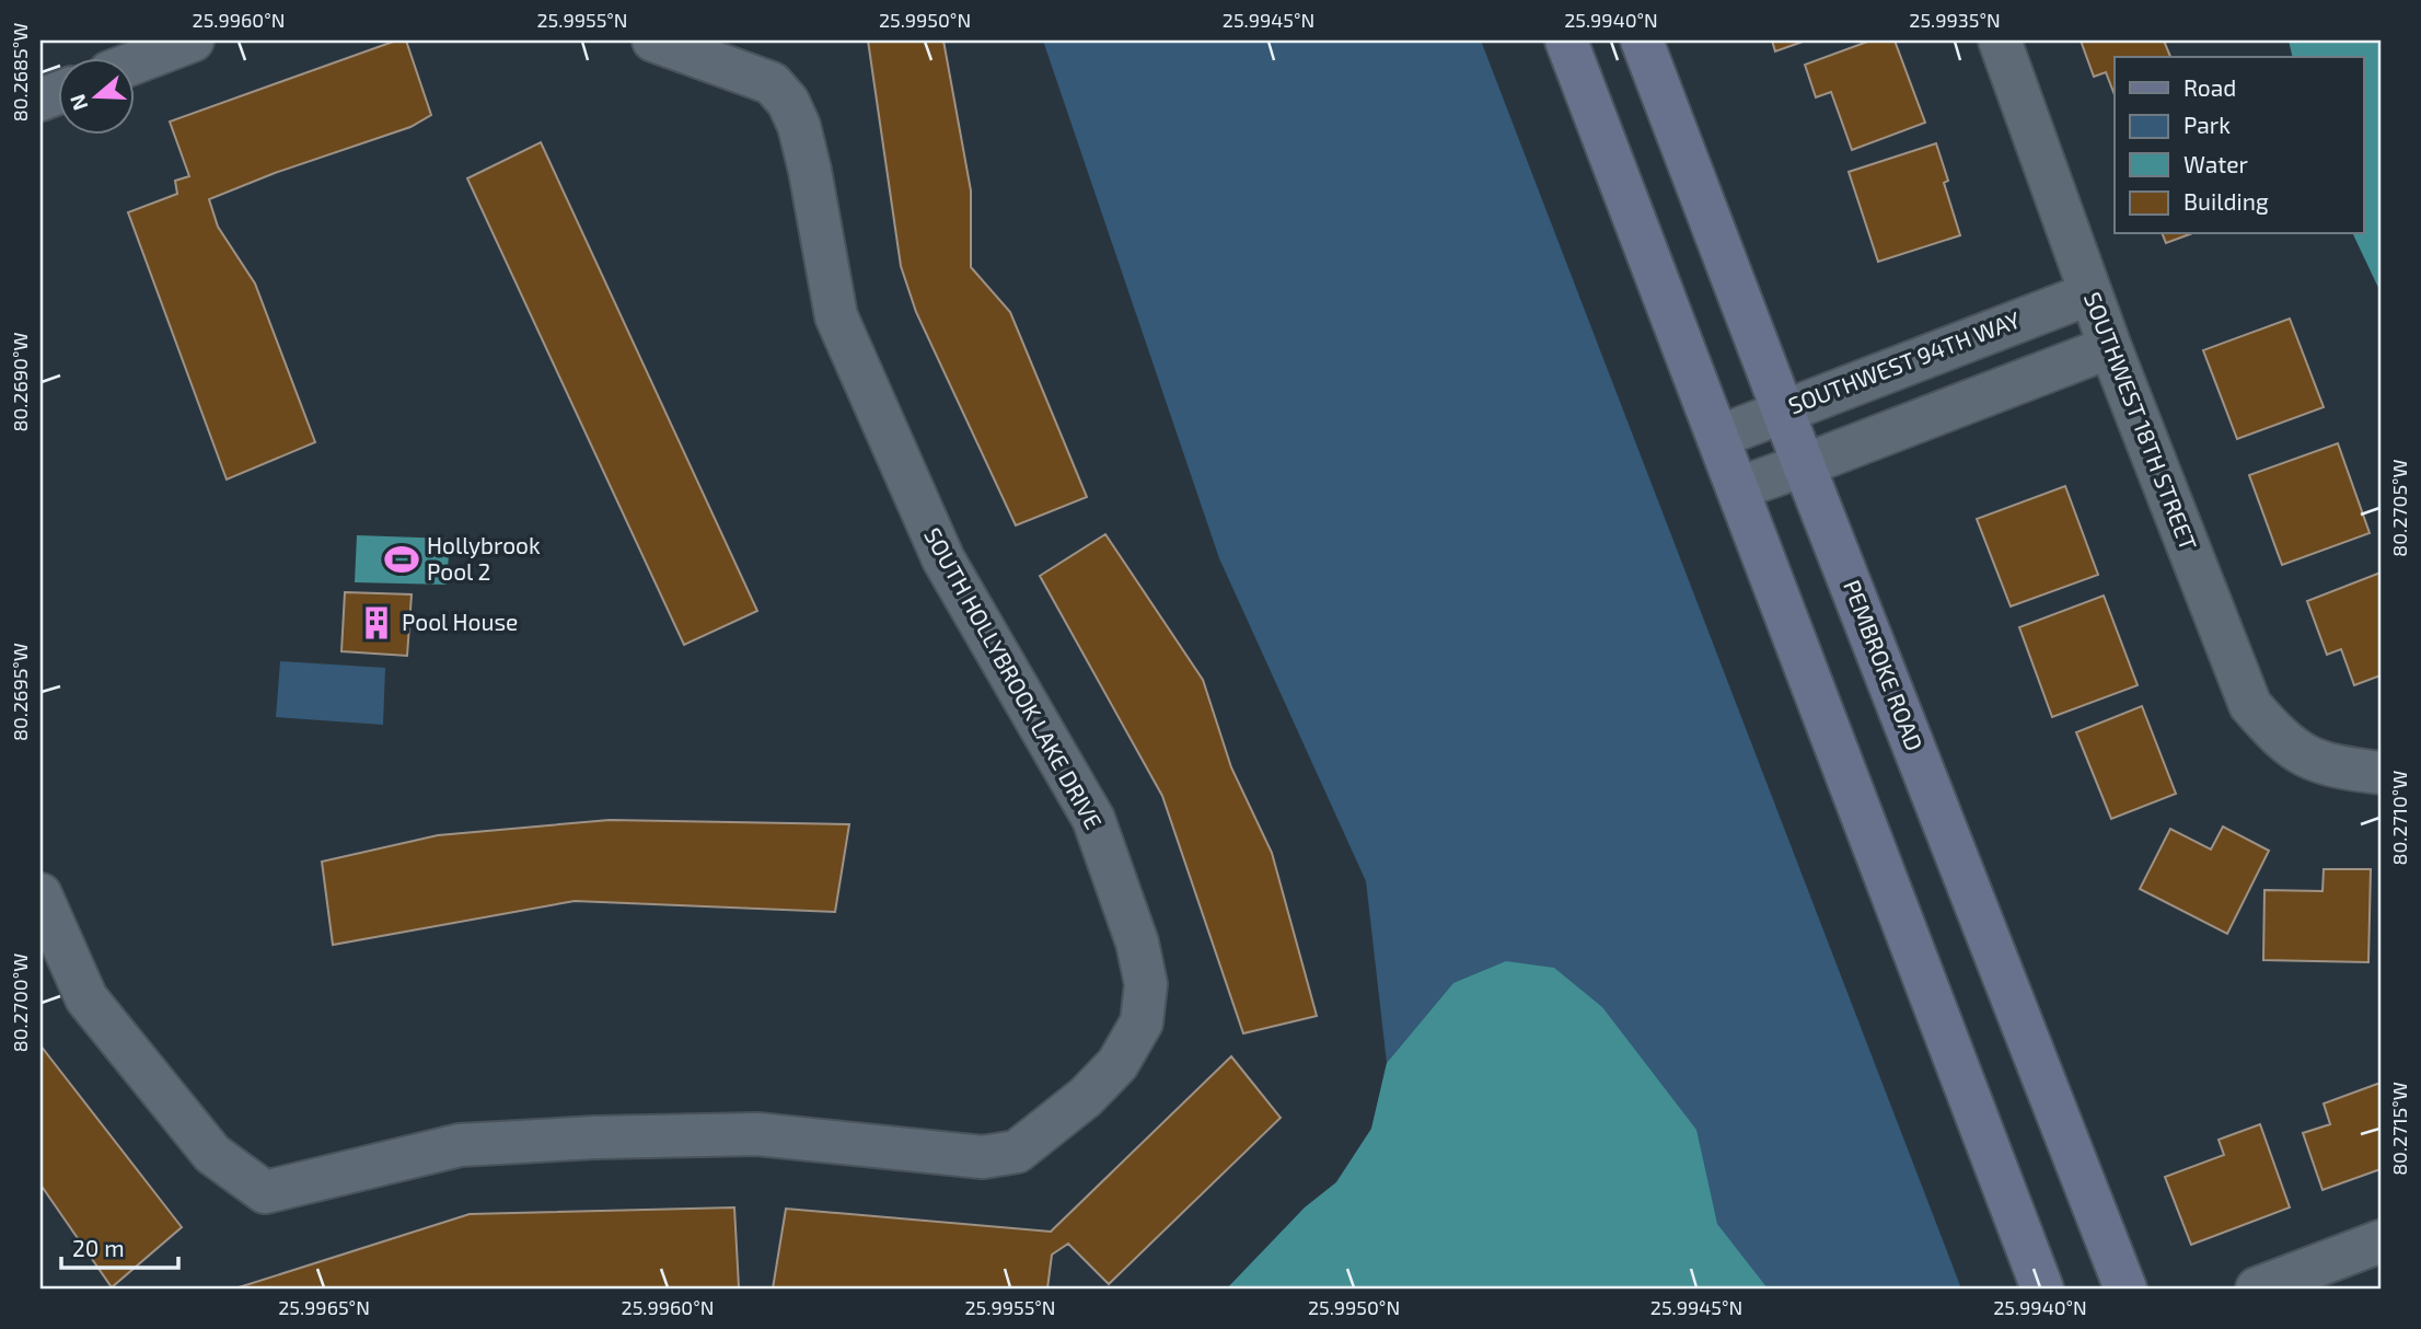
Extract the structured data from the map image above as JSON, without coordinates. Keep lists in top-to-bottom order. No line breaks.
{"streets":{"main road":["PEMBROKE ROAD"],"street":["SOUTHWEST 94TH WAY","SOUTHWEST 18TH STREET","SOUTH HOLLYBROOK LAKE DRIVE"]},"crossings":[["SOUTHWEST 94TH WAY","SOUTHWEST 18TH STREET"],["SOUTHWEST 94TH WAY","PEMBROKE ROAD"]],"places":{"sports":["Hollybrook Pool 2"],"building":["Pool House"]},"legend":["Road","Park","Water","Building"],"scale_bar":"20 m","north":"left","coordinates":["25.9960°N","25.9955°N","25.9950°N","25.9945°N","25.9940°N","25.9935°N","80.2685°W","80.2690°W","80.2705°W","80.2695°W","80.2710°W","80.2700°W","80.2715°W","25.9965°N"]}
